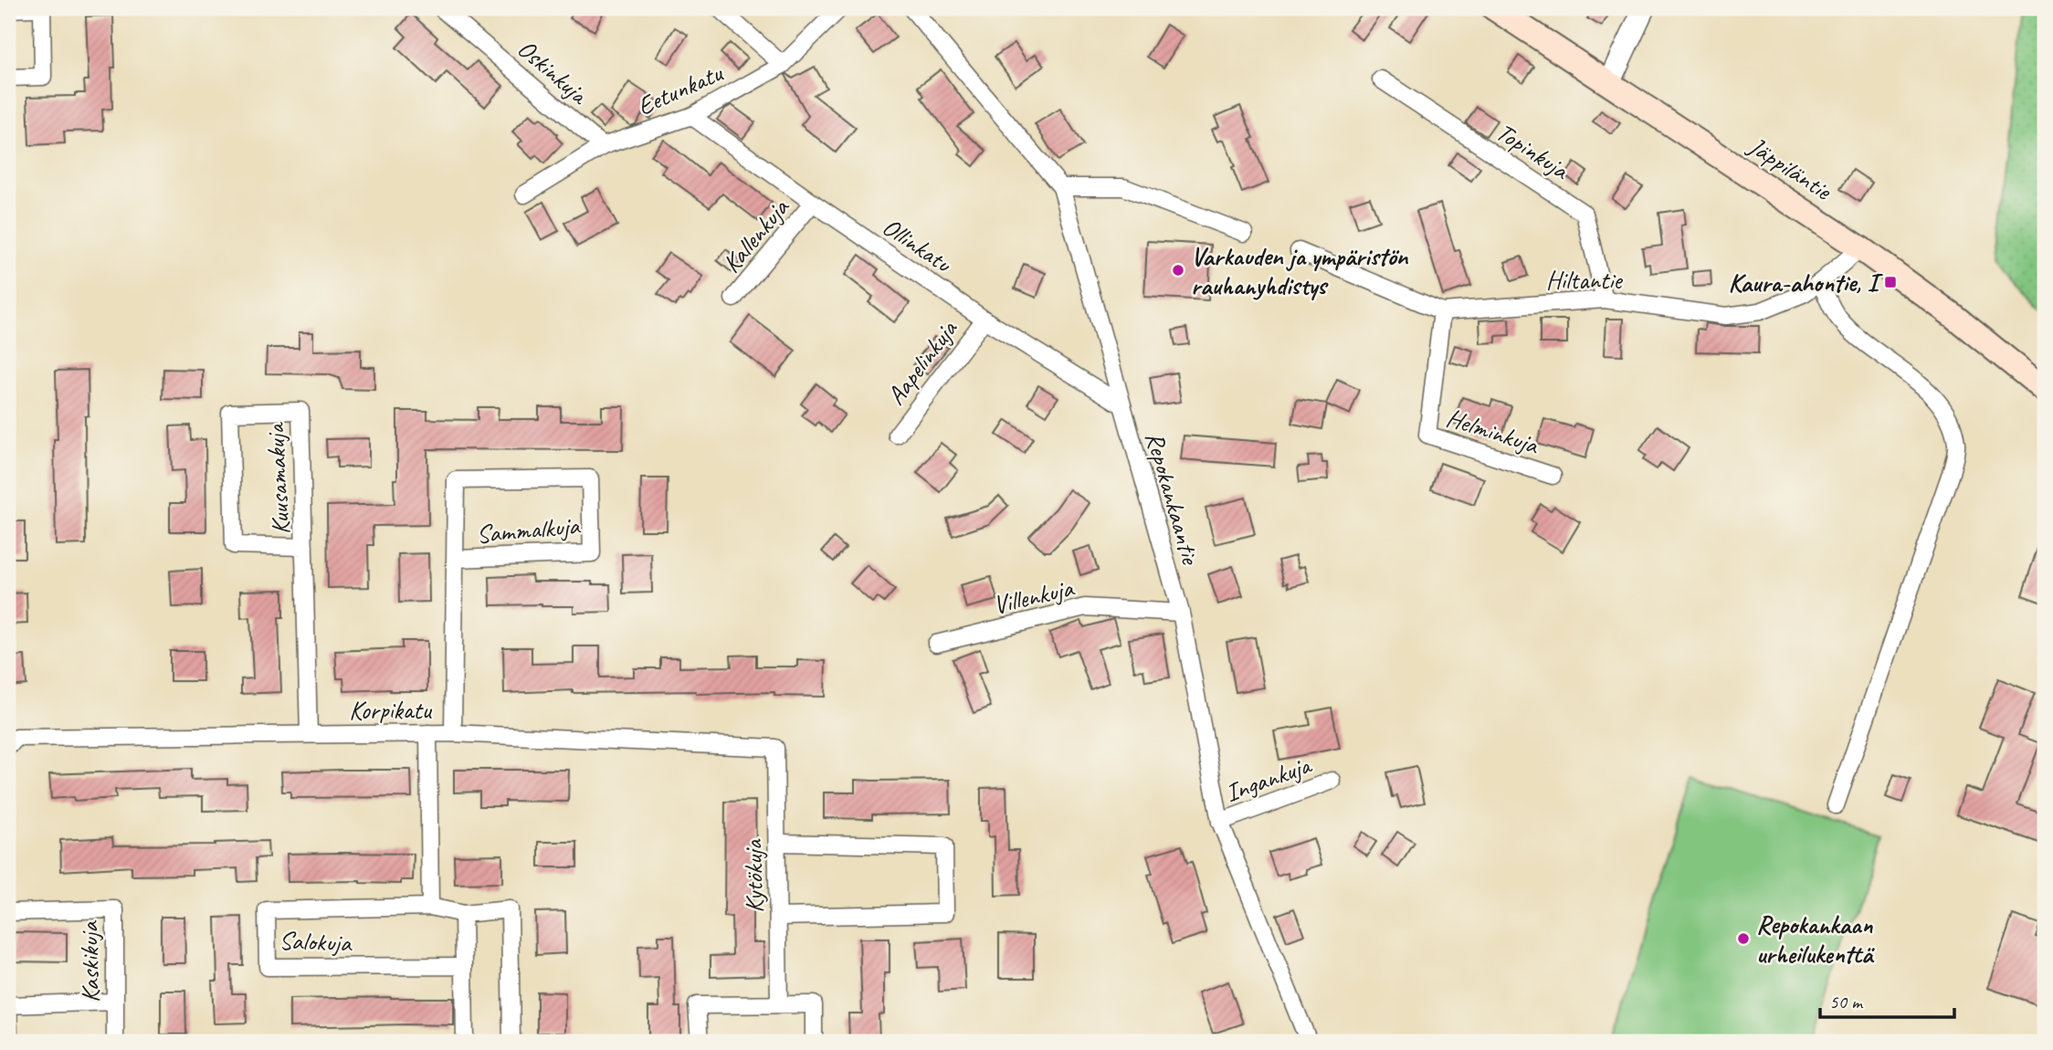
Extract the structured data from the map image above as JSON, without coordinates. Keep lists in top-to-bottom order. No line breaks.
{"streets":{"main road":["Jäppiläntie"],"street":["Oskinkuja","Eetunkatu","Topinkuja","Kallenkuja","Ollinkatu","Hiltantie","Aapelinkuja","Helminkuja","Kuusamakuja","Repokankaantie","Sammalkuja","Villenkuja","Korpikatu","Ingankuja","Kytökuja","Salokuja","Kaskikuja"]},"crossings":[["Oskinkuja","Eetunkatu"],["Eetunkatu","Ollinkatu"],["Topinkuja","Hiltantie"],["Jäppiläntie","Hiltantie"],["Kallenkuja","Ollinkatu"],["Ollinkatu","Aapelinkuja"],["Ollinkatu","Repokankaantie"],["Hiltantie","Helminkuja"],["Kuusamakuja","Korpikatu"],["Repokankaantie","Villenkuja"],["Repokankaantie","Ingankuja"],["Sammalkuja","Korpikatu"],["Korpikatu","Kytökuja"]],"places":{"other":["Varkauden ja ympäristön rauhanyhdistys","Repokankaan urheilukenttä"],"transit":["Kaura-ahontie, I"]},"scale_bar":"50 m"}
